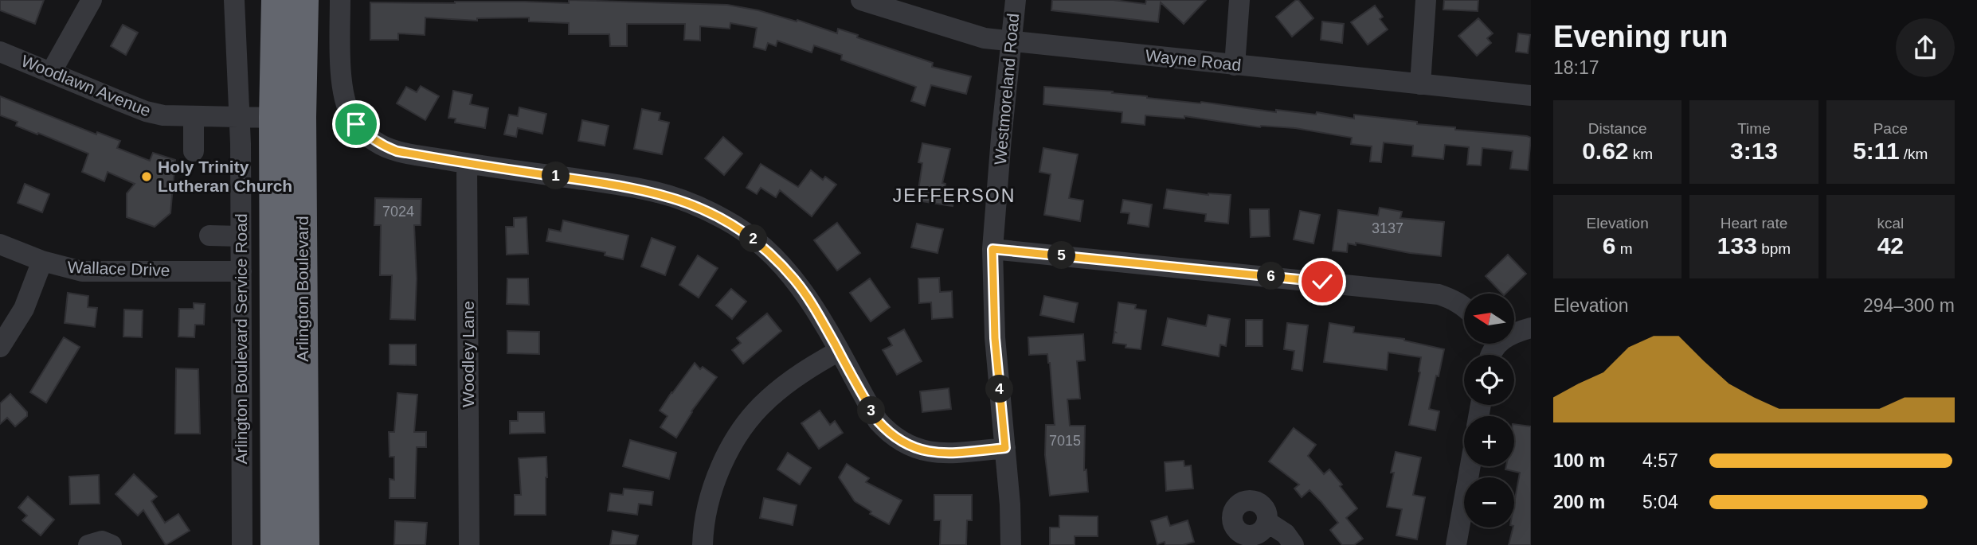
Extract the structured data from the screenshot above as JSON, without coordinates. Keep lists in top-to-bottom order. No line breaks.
{"streets":{"highway":["Arlington Boulevard"],"street":["Wayne Road","Woodlawn Avenue","Westmoreland Road","Wallace Drive","Arlington Boulevard Service Road","Woodley Lane"]},"crossings":[["Wayne Road","Westmoreland Road"],["Woodlawn Avenue","Arlington Boulevard"],["Woodlawn Avenue","Arlington Boulevard Service Road"],["Wallace Drive","Arlington Boulevard Service Road"]],"districts":["JEFFERSON"],"places":["Holy Trinity Lutheran Church"],"house_numbers":["7024","3137","7015"],"north":"left","page":{"heading":["Evening run","18:17"],"stats":[["Distance","0.62 km"],["Time","3:13"],["Pace","5:11 /km"],["Elevation","6 m"],["Heart rate","133 bpm"],["kcal","42"]],"pins":["1","2","5","6","4","3"],"chart":["Elevation","294–300 m"],"map_buttons":["+","−"],"list":[{"name":"100 m","note":"4:57"},{"name":"200 m","note":"5:04"}]}}
